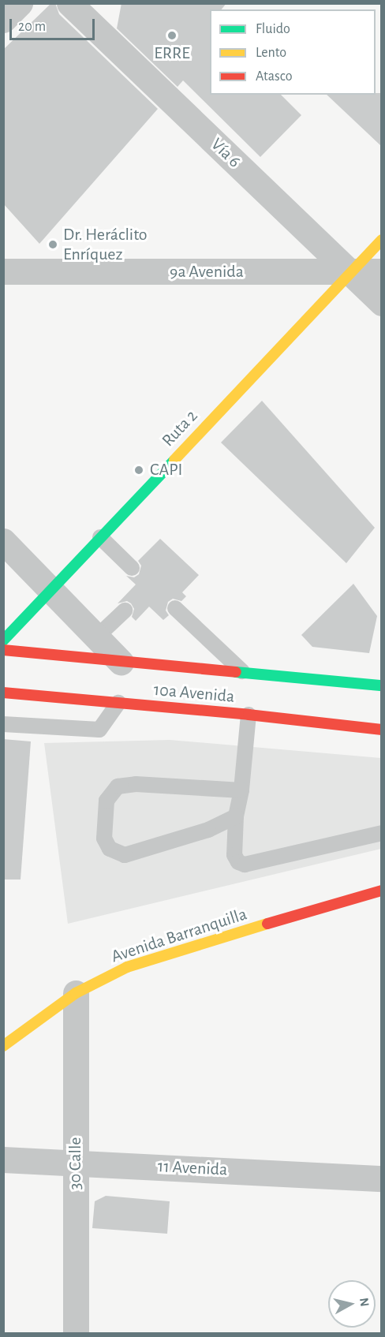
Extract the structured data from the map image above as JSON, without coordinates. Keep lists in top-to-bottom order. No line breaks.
{"streets":{"main road":["Ruta 2","10a Avenida","Avenida Barranquilla"],"street":["Vía 6","9a Avenida","30 Calle","11 Avenida"]},"crossings":[["Vía 6","9a Avenida"],["Vía 6","Ruta 2"],["9a Avenida","Ruta 2"],["Avenida Barranquilla","30 Calle"],["30 Calle","11 Avenida"]],"places":["ERRE","Dr. Heráclito Enríquez","CAPI"],"legend":["Fluido","Lento","Atasco"],"scale_bar":"20 m","north":"right"}
